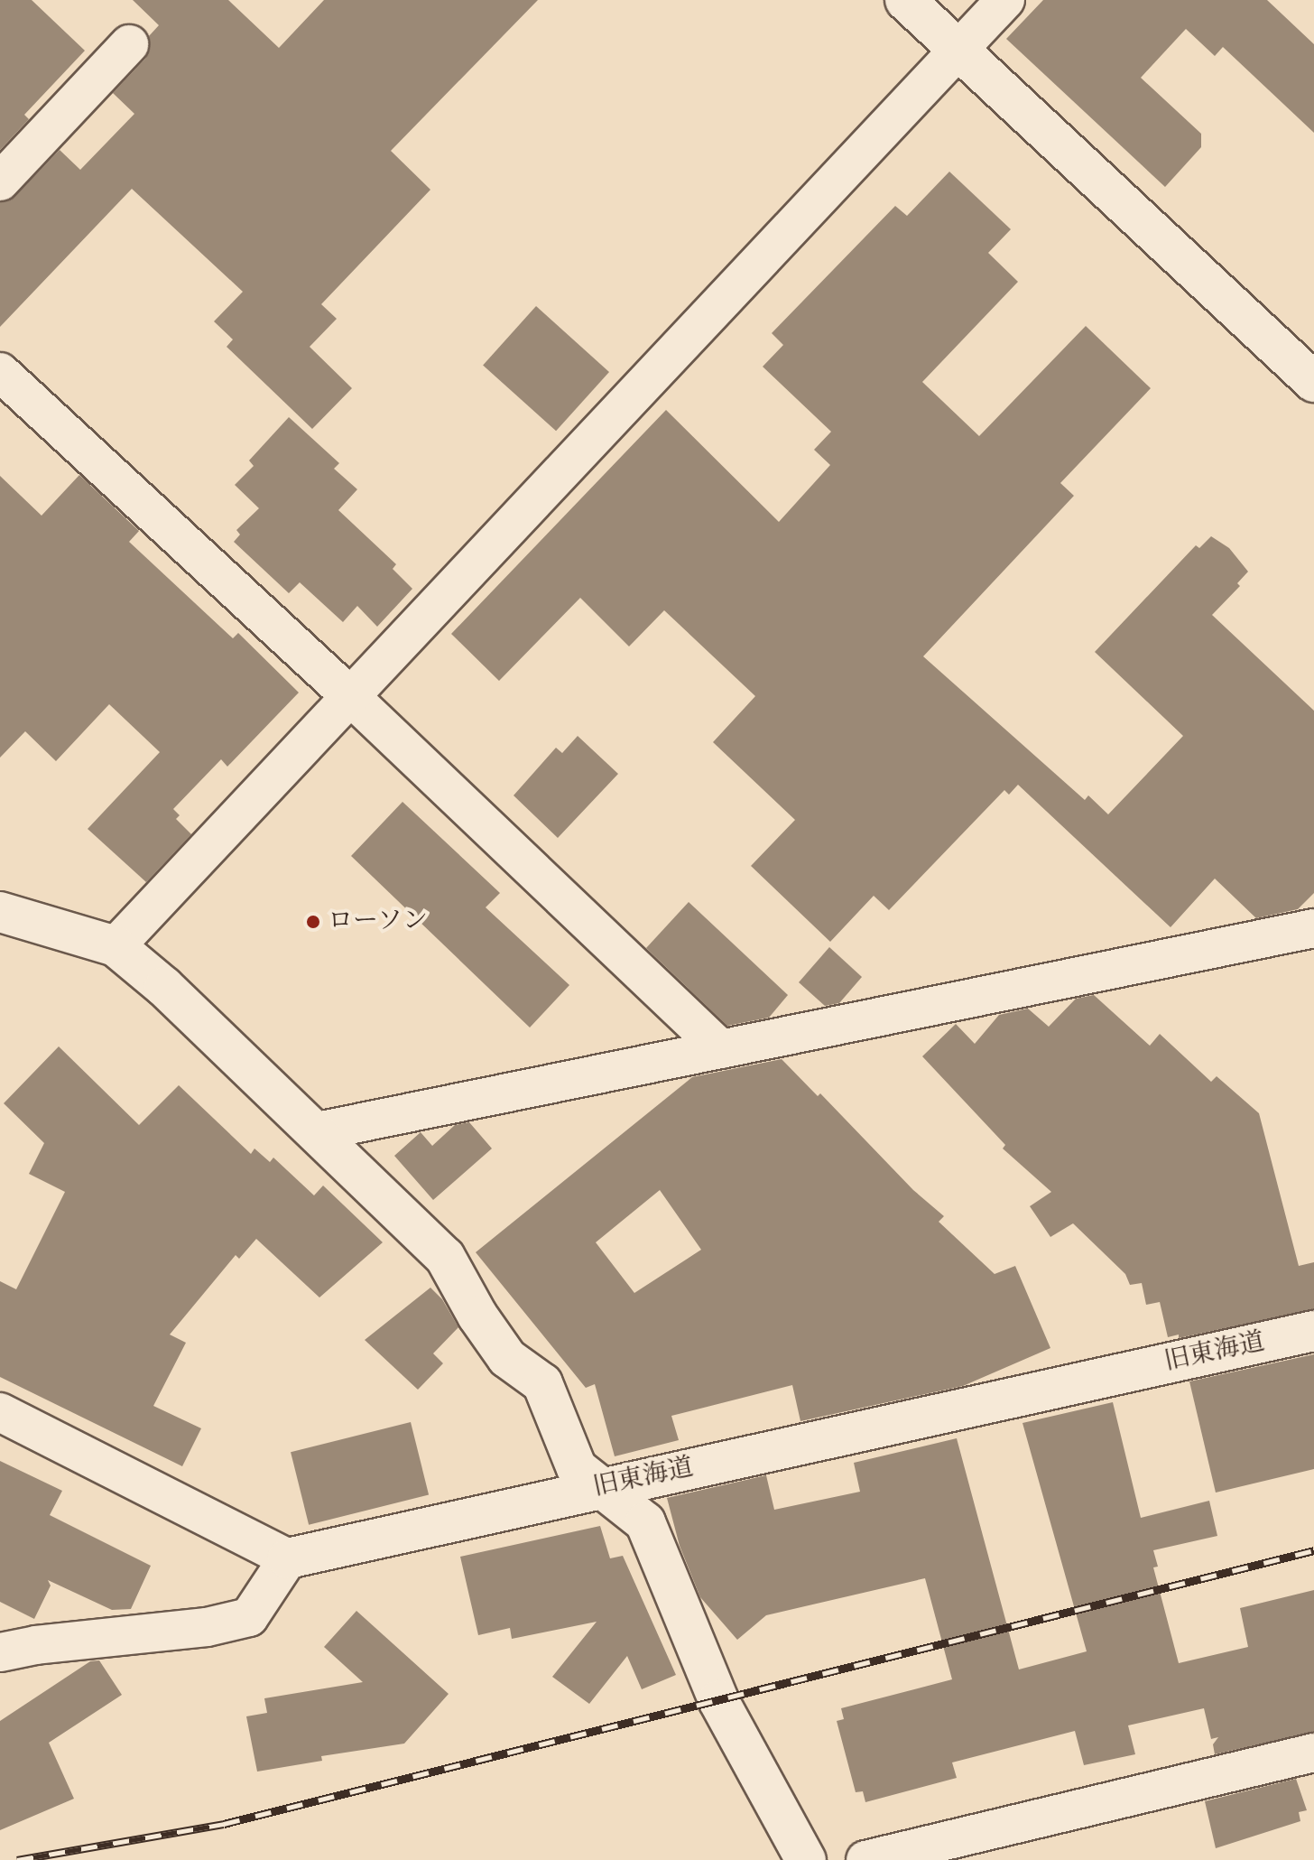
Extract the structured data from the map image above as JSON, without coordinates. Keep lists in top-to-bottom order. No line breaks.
{"streets":{"street":["旧東海道"]},"places":["ローソン"]}
